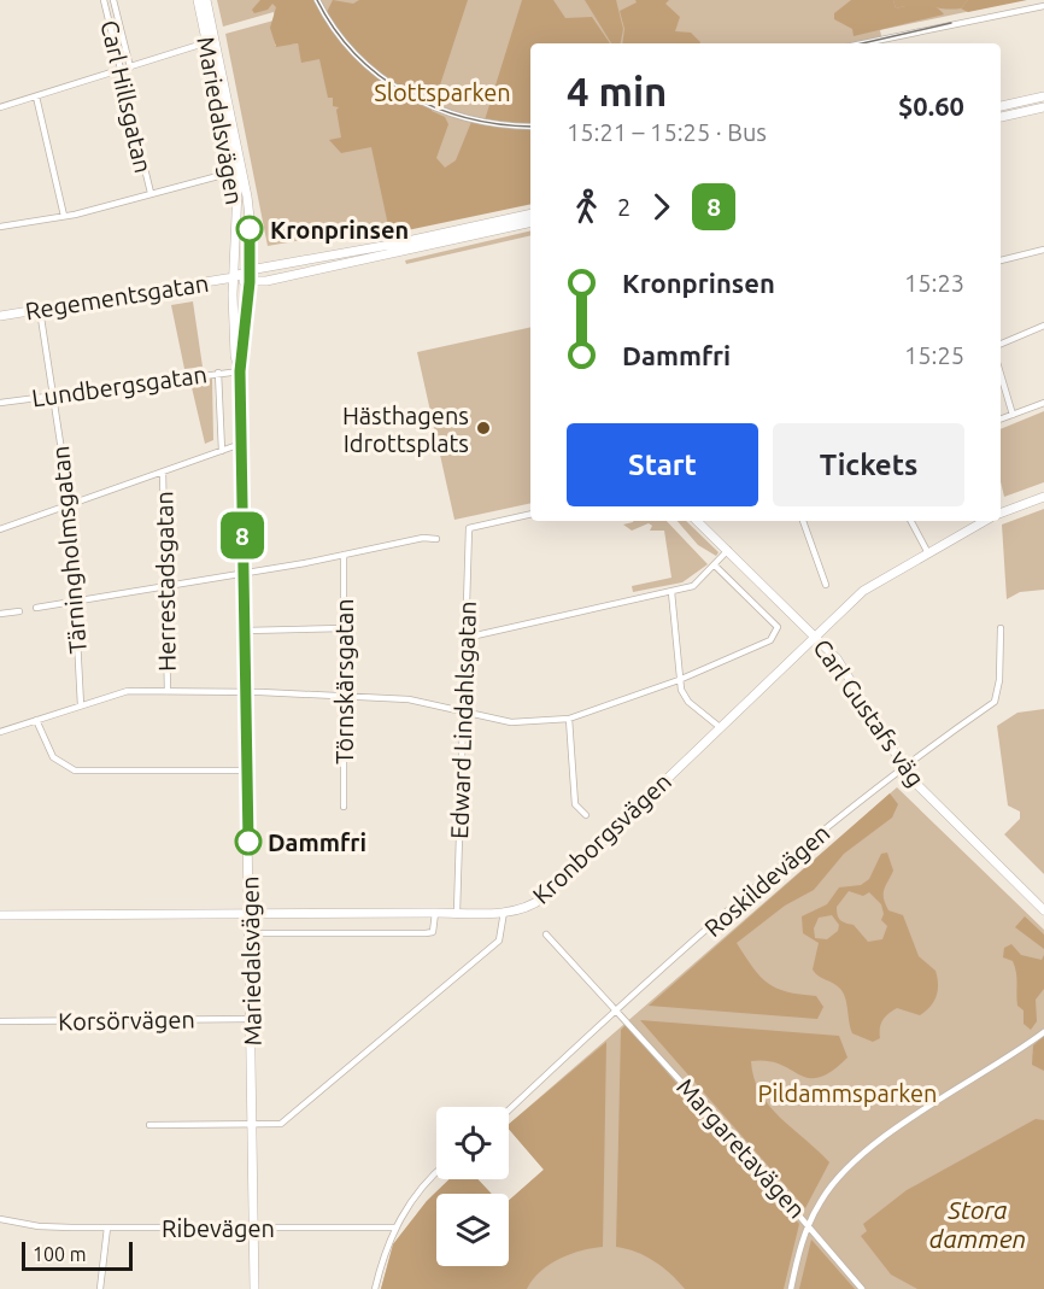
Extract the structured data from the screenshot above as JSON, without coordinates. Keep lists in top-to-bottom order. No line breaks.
{"streets":{"main road":["Mariedalsvägen","Regementsgatan","Carl Gustafs väg","Kronborgsvägen"],"street":["Carl Hillsgatan","Lundbergsgatan","Tärningholmsgatan","Herrestadsgatan","Törnskärsgatan","Edward Lindahlsgatan","Roskildevägen","Korsörvägen","Margaretavägen","Ribevägen"]},"crossings":[["Mariedalsvägen","Regementsgatan"],["Mariedalsvägen","Lundbergsgatan"],["Mariedalsvägen","Kronborgsvägen"],["Mariedalsvägen","Korsörvägen"],["Mariedalsvägen","Ribevägen"],["Regementsgatan","Tärningholmsgatan"],["Lundbergsgatan","Tärningholmsgatan"],["Carl Gustafs väg","Kronborgsvägen"],["Carl Gustafs väg","Roskildevägen"],["Roskildevägen","Margaretavägen"]],"water":["Stora dammen"],"parks":["Slottsparken","Pildammsparken"],"places":["Kronprinsen","Hästhagens Idrottsplats","Dammfri"],"lines":["bus line 8"],"scale_bar":"100 m","page":{"on_map":"8","heading":["4 min","15:21 – 15:25 · Bus","$0.60"],"legs":["2","8"],"list":[{"name":"Kronprinsen","value":"15:23"},{"name":"Dammfri","value":"15:25"}],"buttons":["Start","Tickets"],"scale":"100 m"}}
